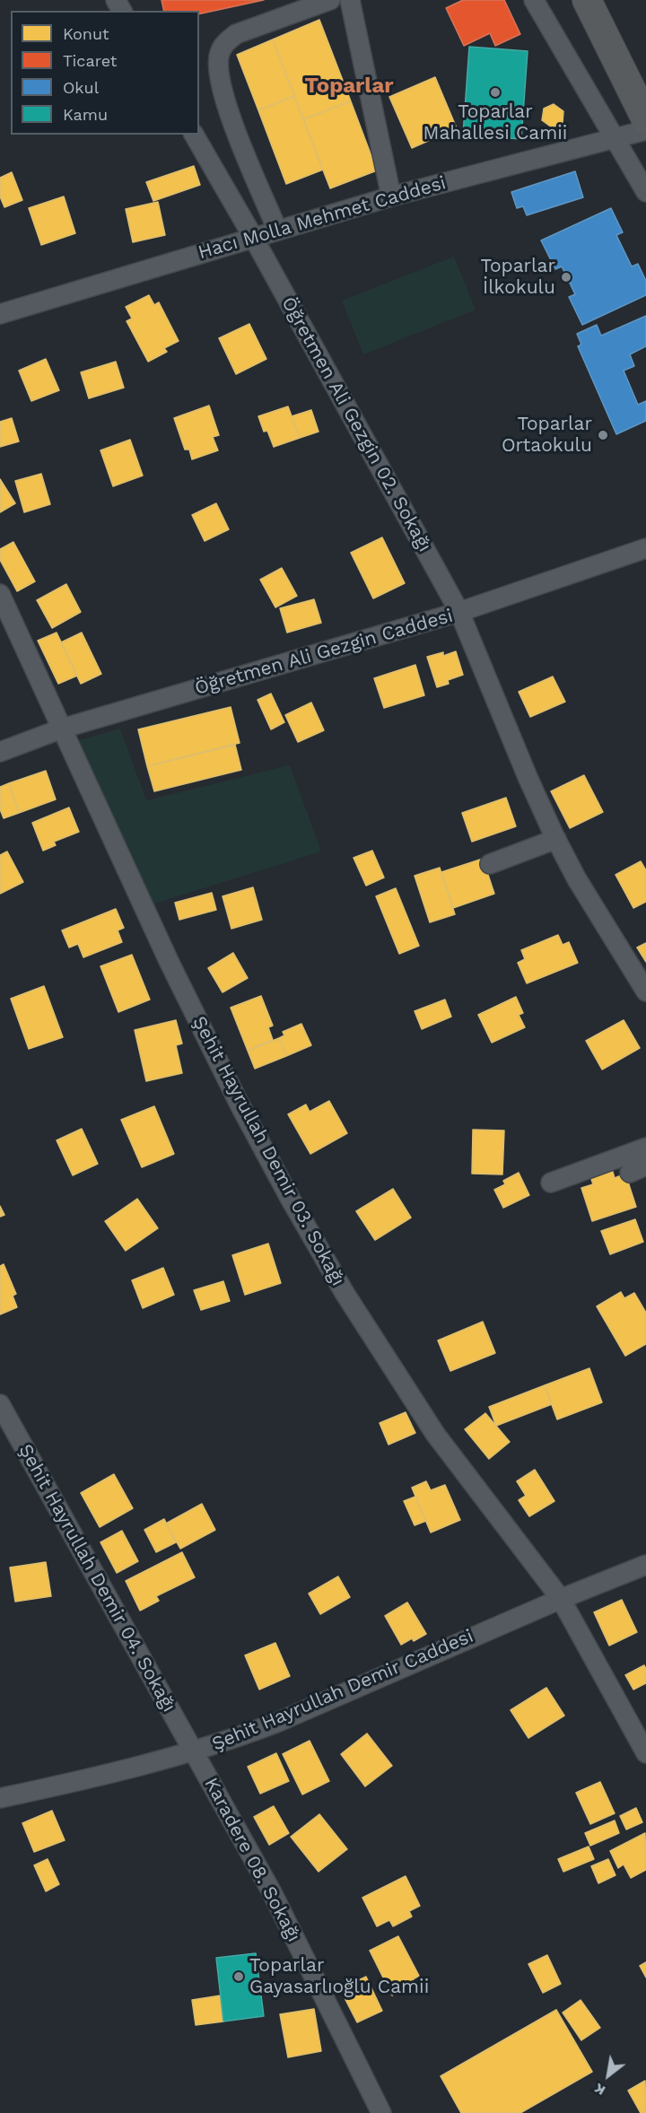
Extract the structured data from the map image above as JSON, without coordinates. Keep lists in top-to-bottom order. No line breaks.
{"streets":{"street":["Hacı Molla Mehmet Caddesi","Öğretmen Ali Gezgin 02. Sokağı","Öğretmen Ali Gezgin Caddesi","Şehit Hayrullah Demir 03. Sokağı","Şehit Hayrullah Demir 04. Sokağı","Şehit Hayrullah Demir Caddesi","Karadere 08. Sokağı"]},"crossings":[["Hacı Molla Mehmet Caddesi","Öğretmen Ali Gezgin 02. Sokağı"],["Öğretmen Ali Gezgin 02. Sokağı","Öğretmen Ali Gezgin Caddesi"],["Öğretmen Ali Gezgin Caddesi","Şehit Hayrullah Demir 03. Sokağı"],["Şehit Hayrullah Demir 03. Sokağı","Şehit Hayrullah Demir Caddesi"],["Şehit Hayrullah Demir 04. Sokağı","Şehit Hayrullah Demir Caddesi"],["Şehit Hayrullah Demir 04. Sokağı","Karadere 08. Sokağı"],["Şehit Hayrullah Demir Caddesi","Karadere 08. Sokağı"]],"districts":["Toparlar"],"places":["Toparlar Mahallesi Camii","Toparlar İlkokulu","Toparlar Ortaokulu","Toparlar Gayasarlıoğlu Camii"],"legend":["Konut","Ticaret","Okul","Kamu"],"north":"bottom left"}
